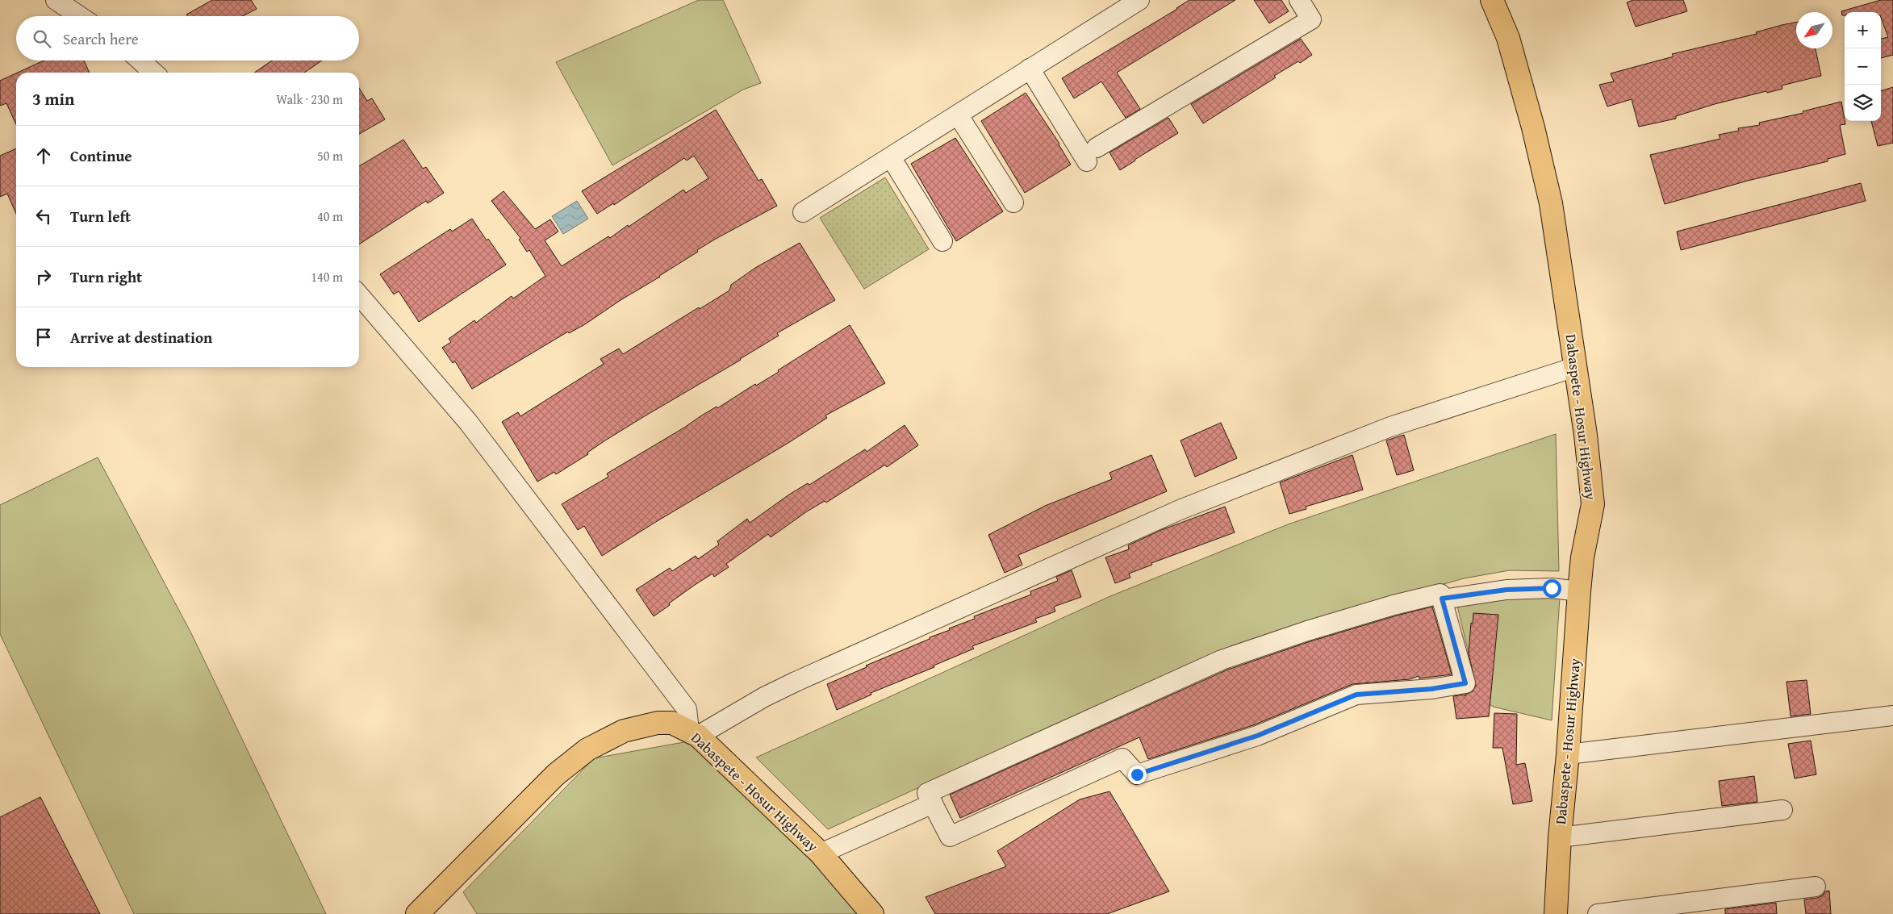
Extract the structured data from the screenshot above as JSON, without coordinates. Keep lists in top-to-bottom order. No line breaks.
{"streets":{"highway":["Dabaspete - Hosur Highway"]},"north":"bottom left","page":{"map_buttons":["+","−"],"search":"Search here","heading":["3 min","Walk · 230 m"],"list":[["Continue","50 m"],["Turn left","40 m"],["Turn right","140 m"],"Arrive at destination"]}}
